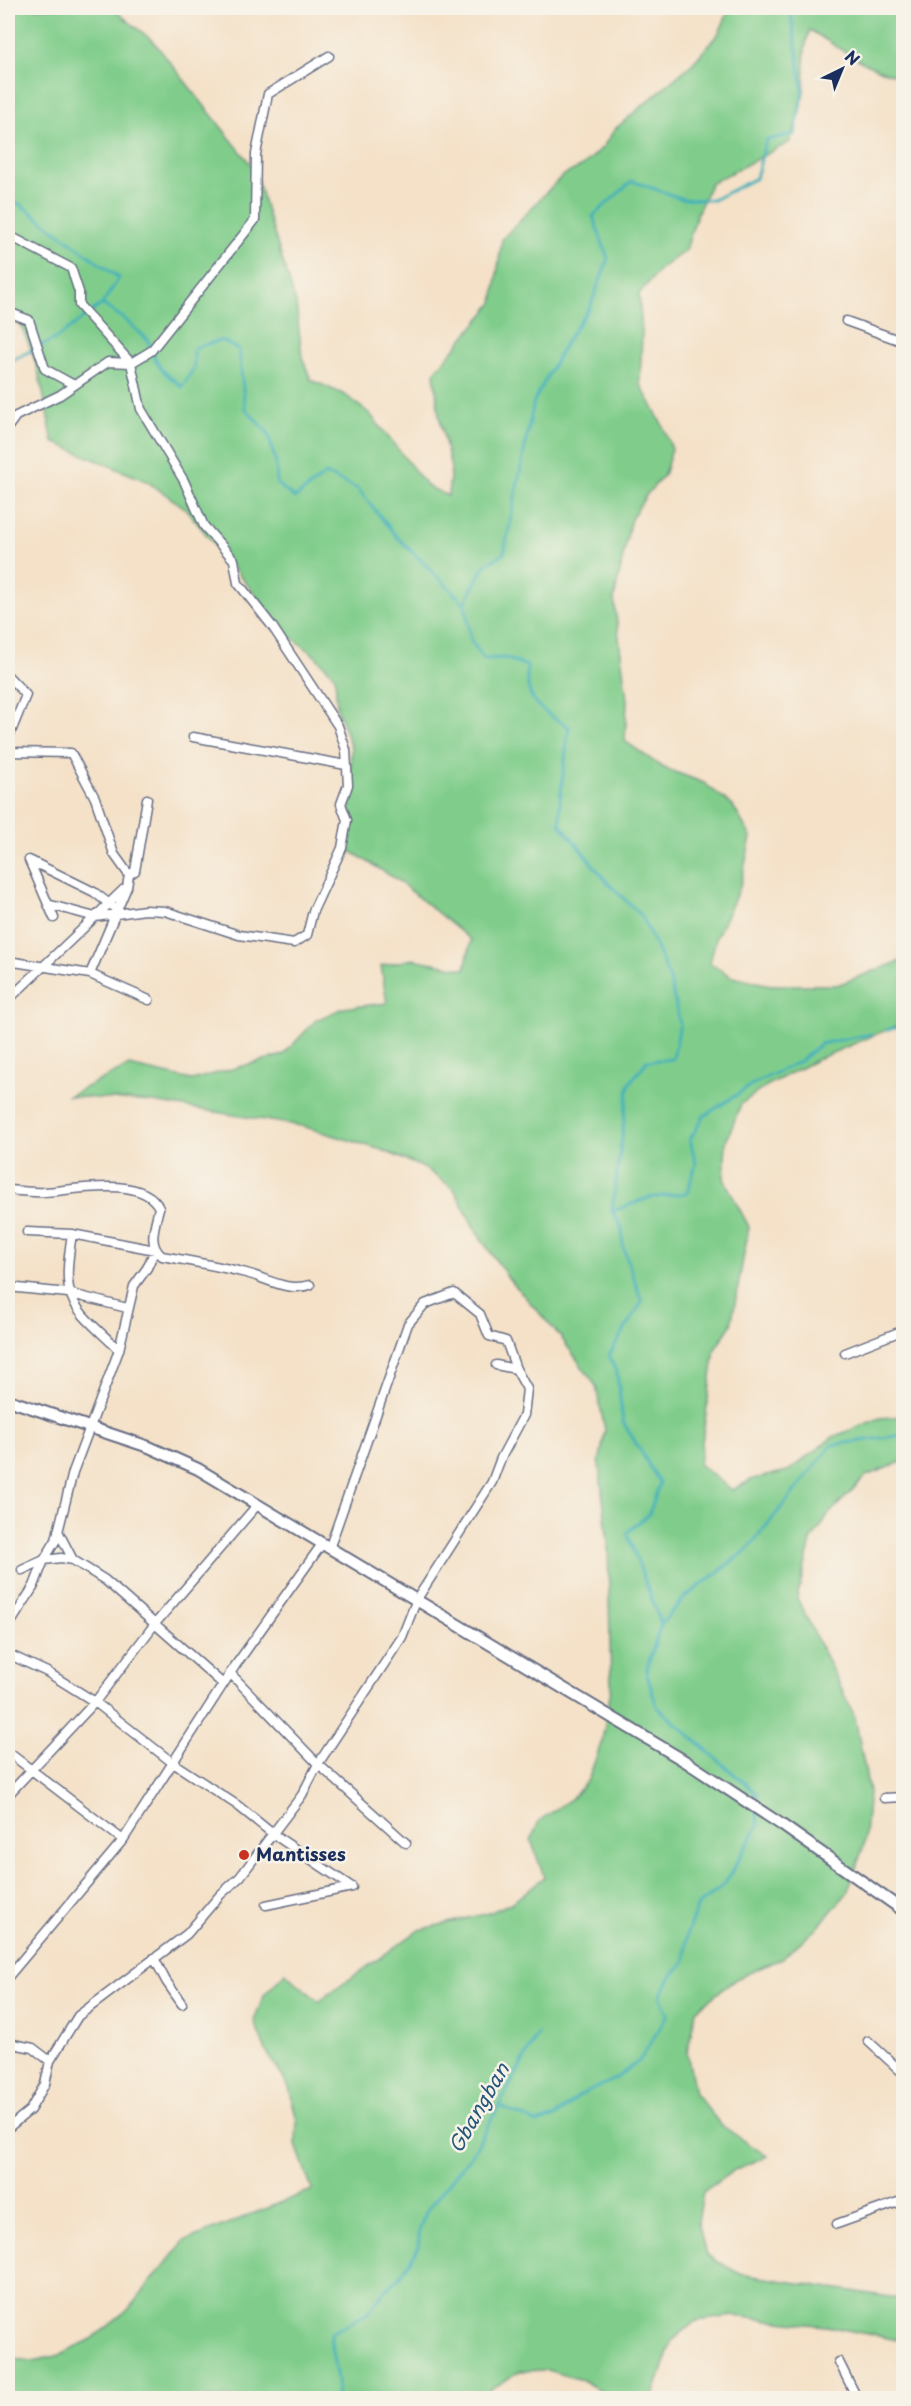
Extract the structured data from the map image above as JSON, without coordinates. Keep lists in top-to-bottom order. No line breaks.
{"water":["Gbangban"],"places":["Mantisses"],"north":"top right"}
